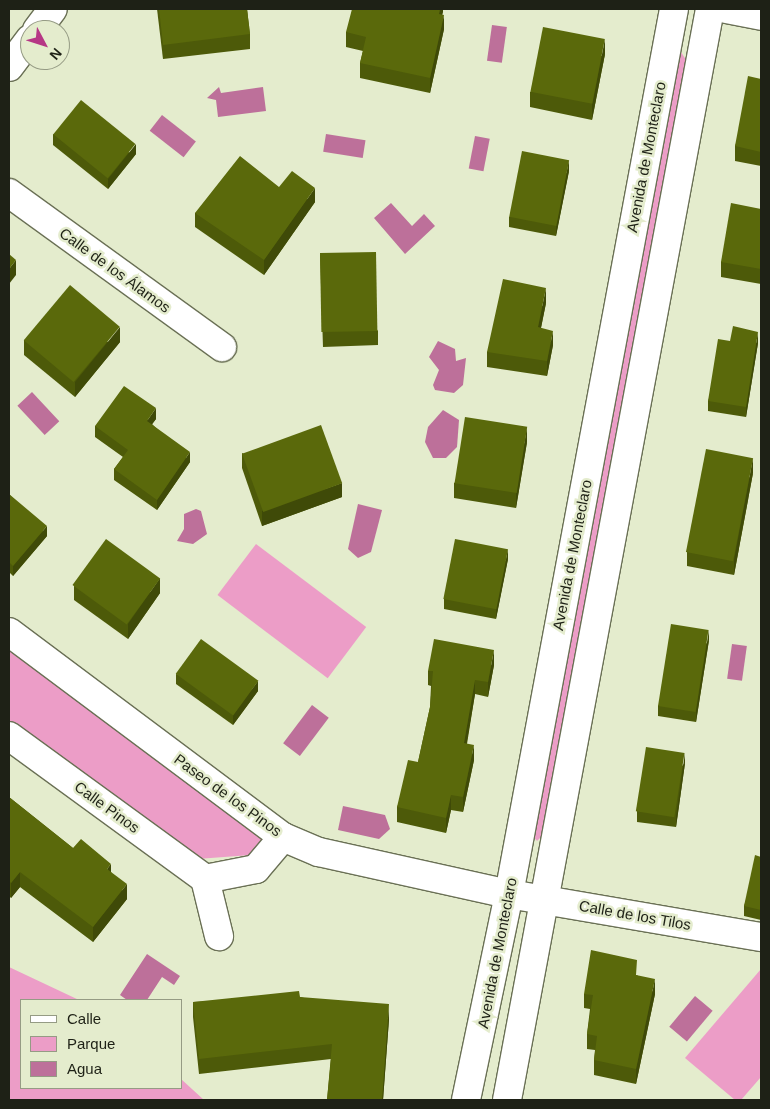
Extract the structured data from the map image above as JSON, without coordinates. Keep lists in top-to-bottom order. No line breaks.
{"streets":{"street":["Avenida de Monteclaro","Calle de los Álamos","Paseo de los Pinos","Calle Pinos","Calle de los Tilos"]},"crossings":[["Avenida de Monteclaro","Paseo de los Pinos"],["Avenida de Monteclaro","Calle de los Tilos"],["Paseo de los Pinos","Calle de los Tilos"]],"legend":["Calle","Parque","Agua"],"north":"bottom right"}
